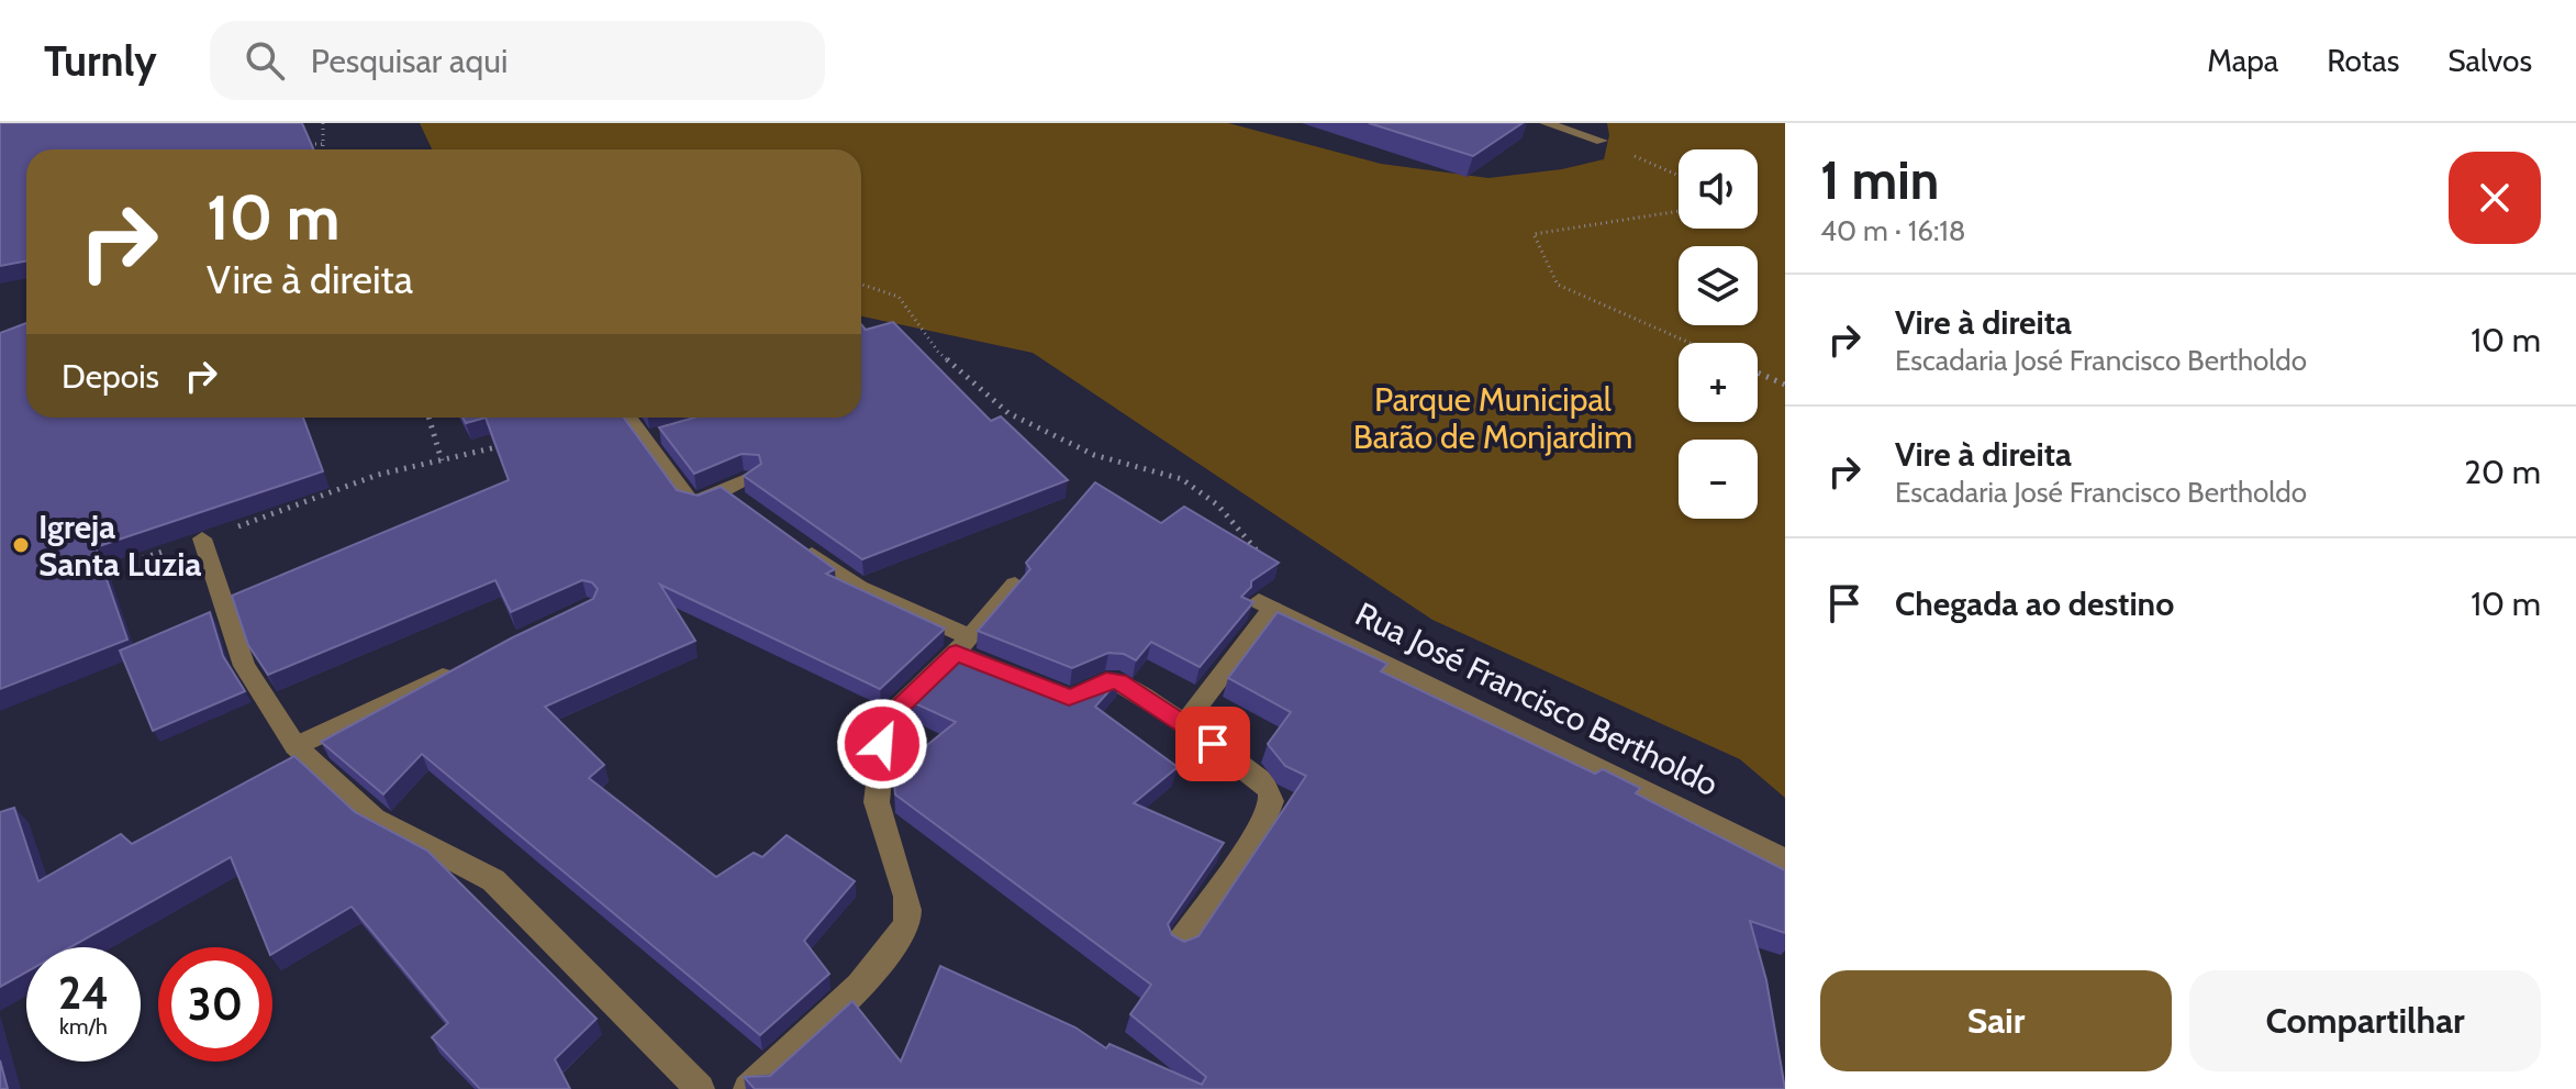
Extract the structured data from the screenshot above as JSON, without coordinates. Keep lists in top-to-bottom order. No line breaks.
{"streets":{"street":["Rua José Francisco Bertholdo"]},"parks":["Parque Municipal Barão de Monjardim"],"places":["Igreja Santa Luzia"],"page":{"header":"Turnly","search":"Pesquisar aqui","nav":["Mapa","Rotas","Salvos"],"heading":["1 min","40 m · 16:18"],"map_buttons":["+","−"],"turn":["10 m","Vire à direita"],"list":[{"name":"Vire à direita","note":"Escadaria José Francisco Bertholdo","value":"10 m"},{"name":"Vire à direita","note":"Escadaria José Francisco Bertholdo","value":"20 m"},{"name":"Chegada ao destino","value":"10 m"}],"then":"Depois","speed":"24 km/h","limit":"30","buttons":["Sair","Compartilhar"]}}
